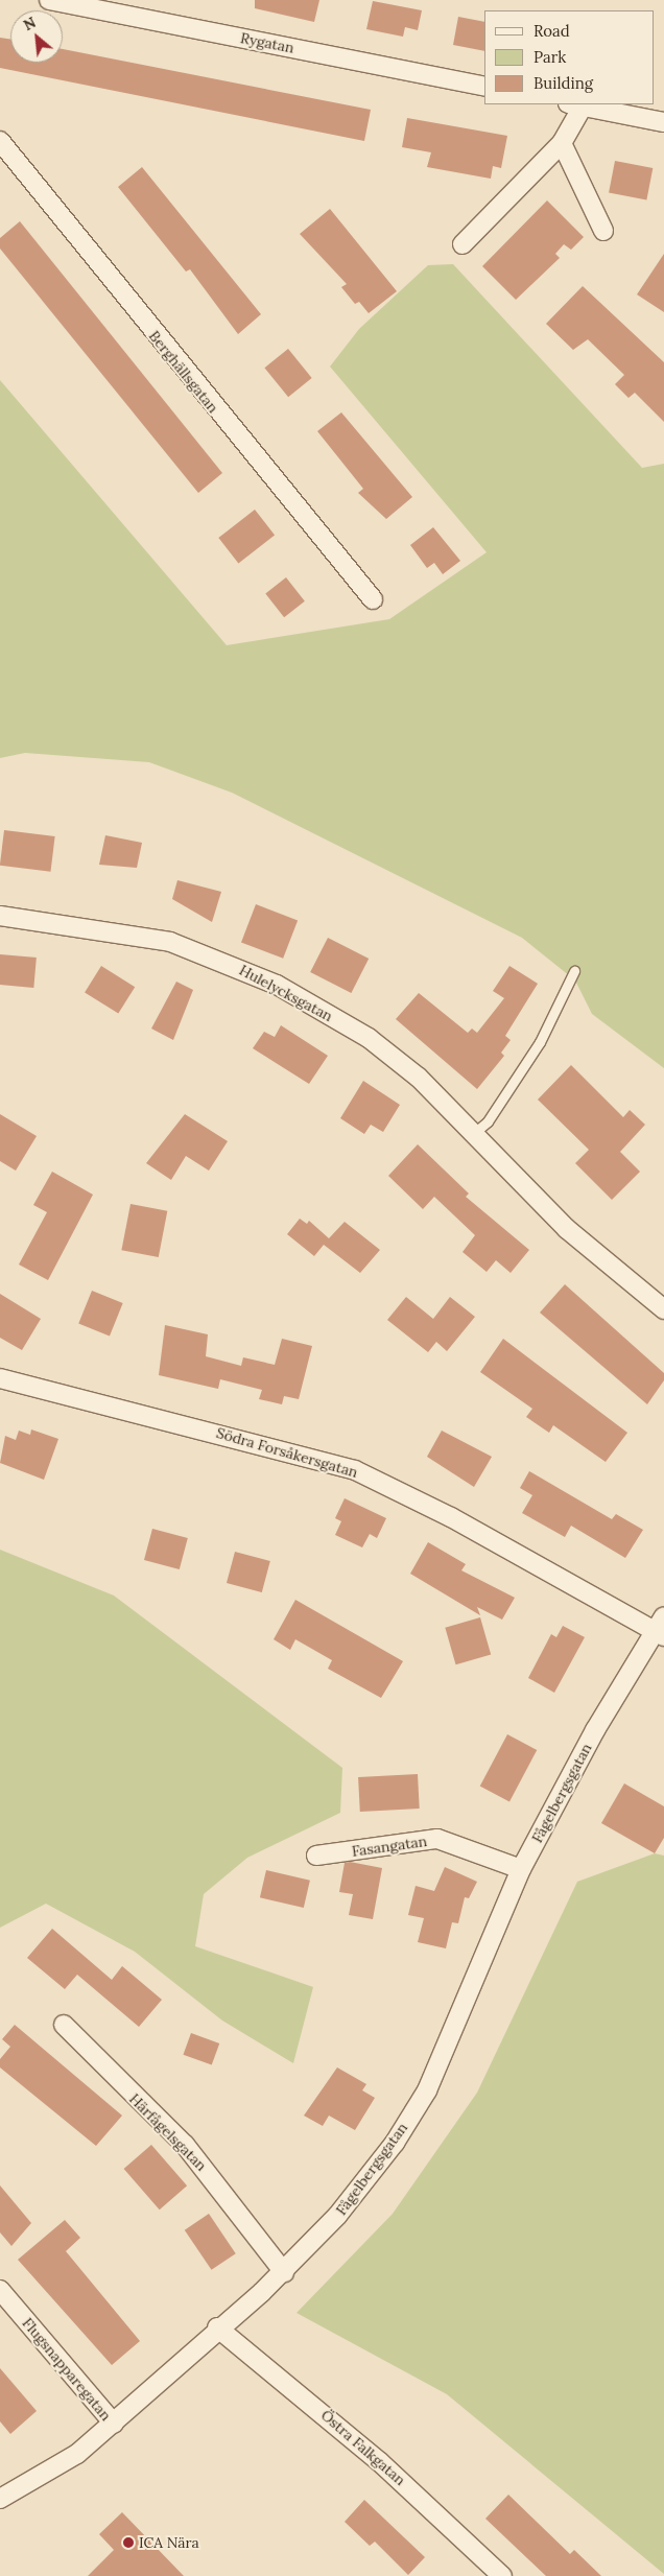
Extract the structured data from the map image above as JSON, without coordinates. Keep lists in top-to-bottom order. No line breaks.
{"streets":{"street":["Rygatan","Berghällsgatan","Hulelycksgatan","Södra Forsåkersgatan","Fågelbergsgatan","Fasangatan","Härfågelsgatan","Flugsnapparegatan","Östra Falkgatan"]},"crossings":[["Södra Forsåkersgatan","Fågelbergsgatan"],["Fågelbergsgatan","Fasangatan"],["Fågelbergsgatan","Härfågelsgatan"],["Fågelbergsgatan","Flugsnapparegatan"],["Fågelbergsgatan","Östra Falkgatan"]],"places":["ICA Nära"],"legend":["Road","Park","Building"],"north":"top left"}
